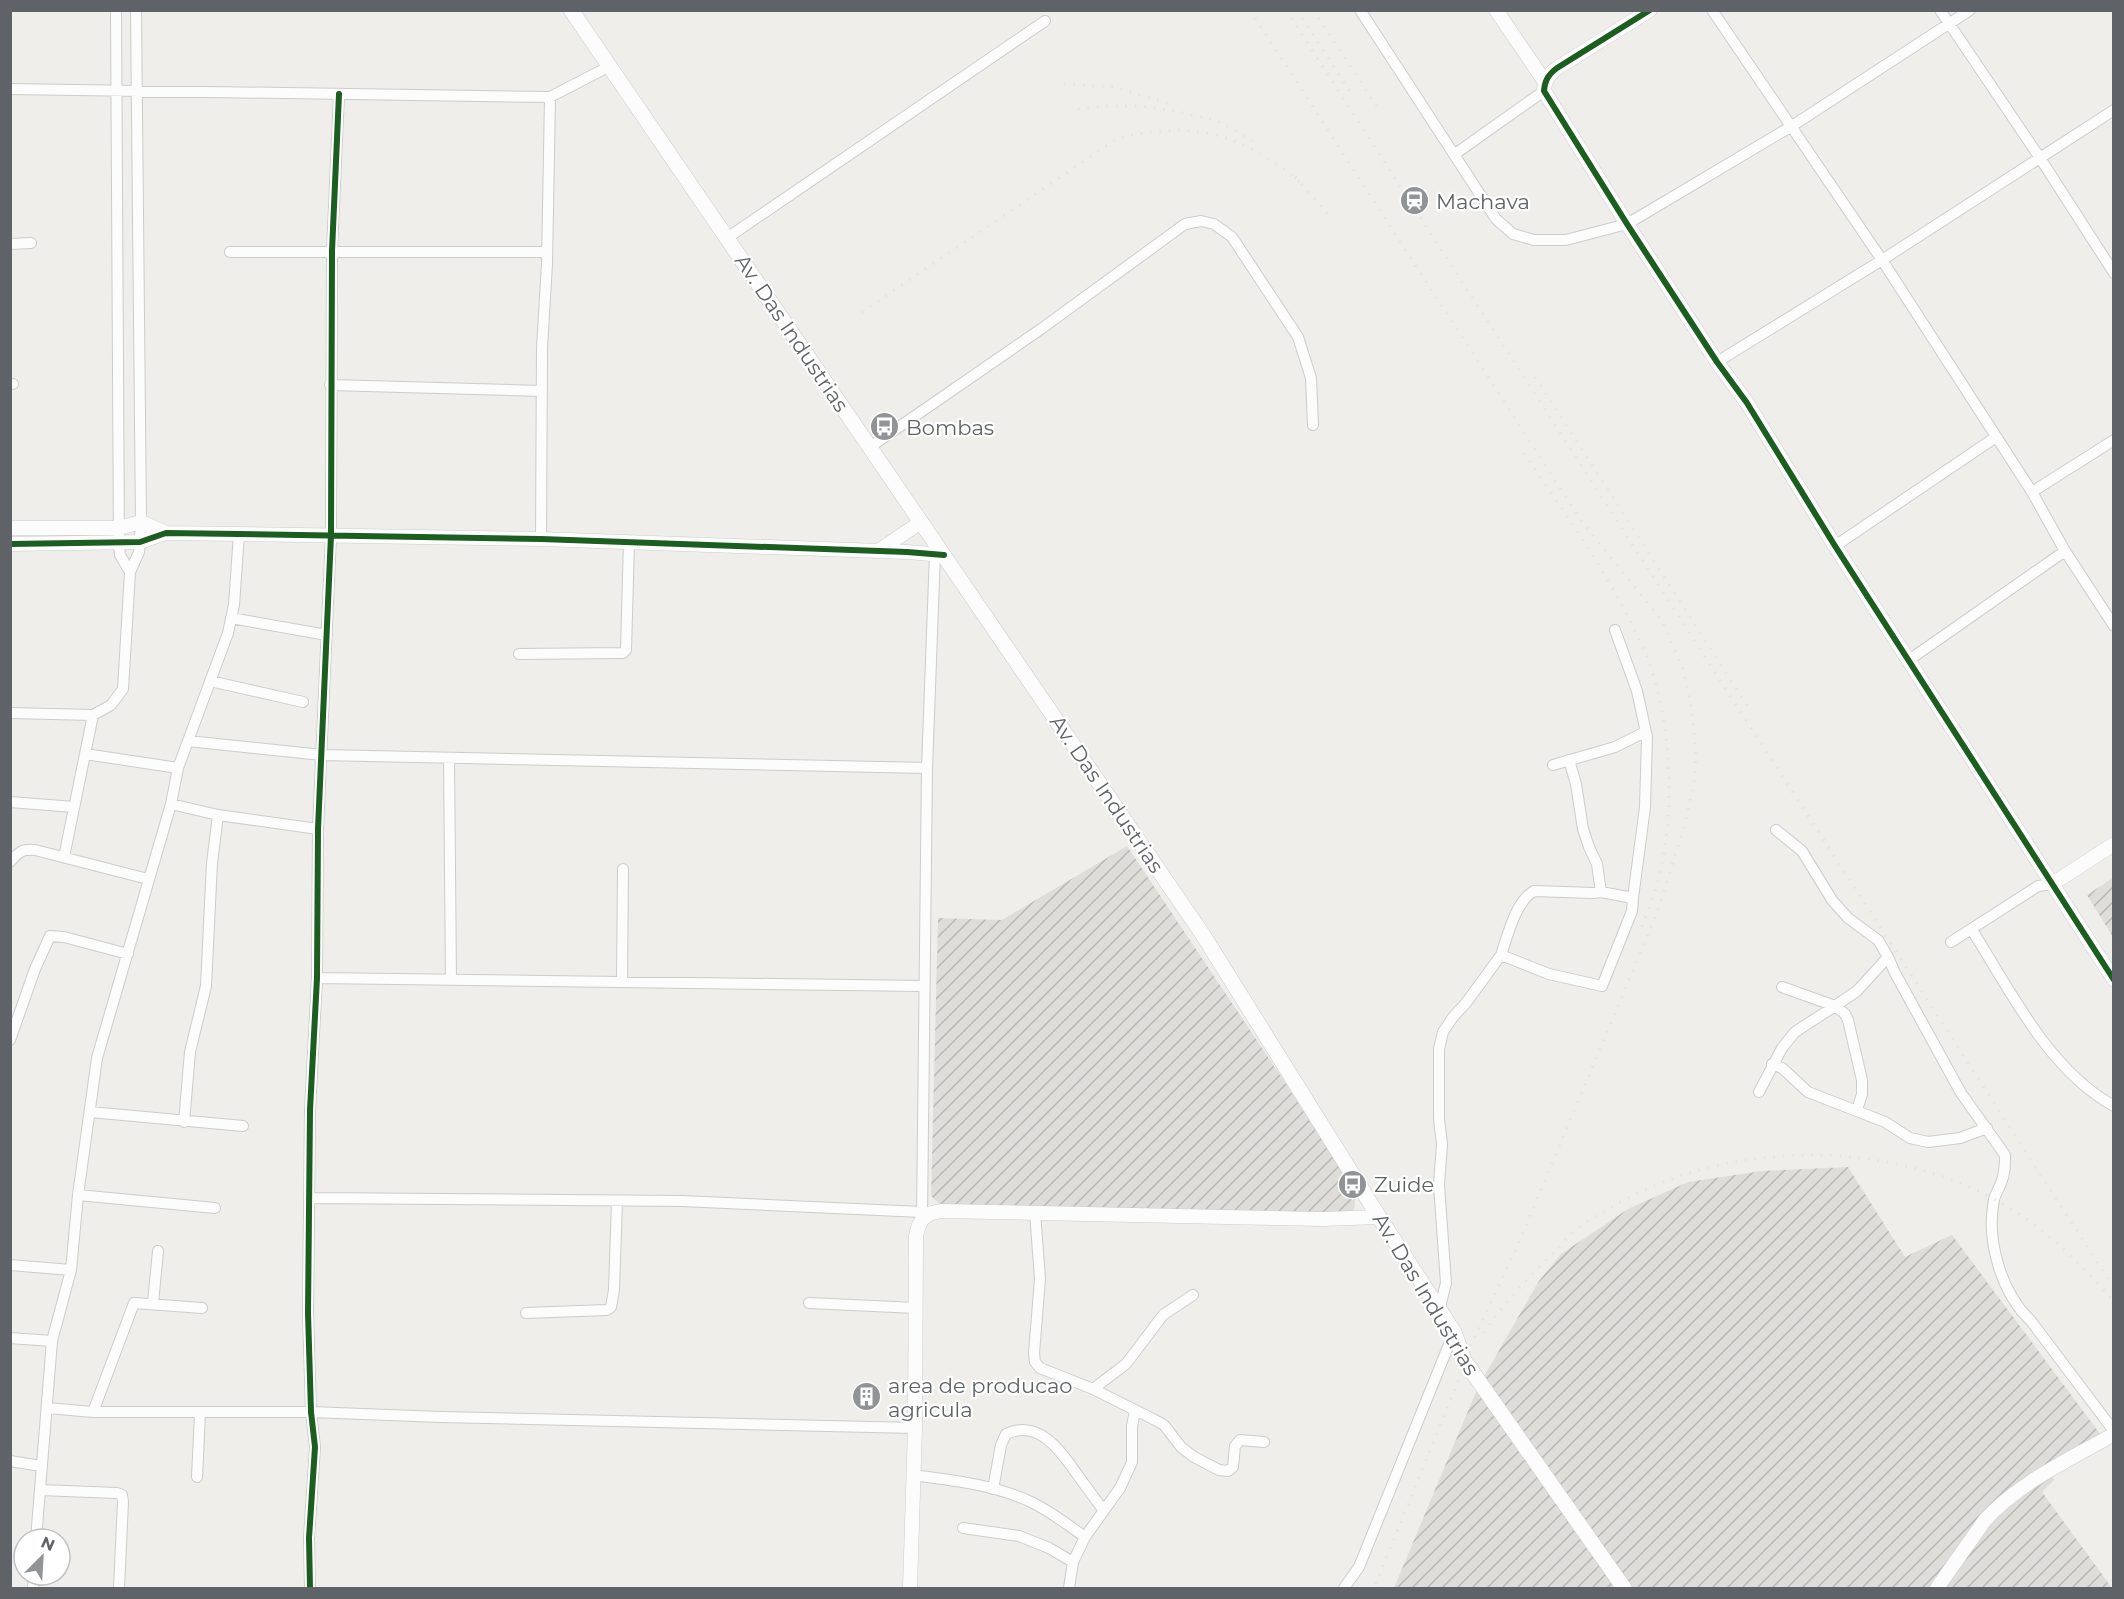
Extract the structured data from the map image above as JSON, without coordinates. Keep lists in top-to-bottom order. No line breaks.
{"streets":{"main road":["Av. Das Industrias"]},"places":{"station":["Machava"],"bus stop":["Bombas","Zuide"],"building":["area de producao agricula"]},"north":"top right"}
